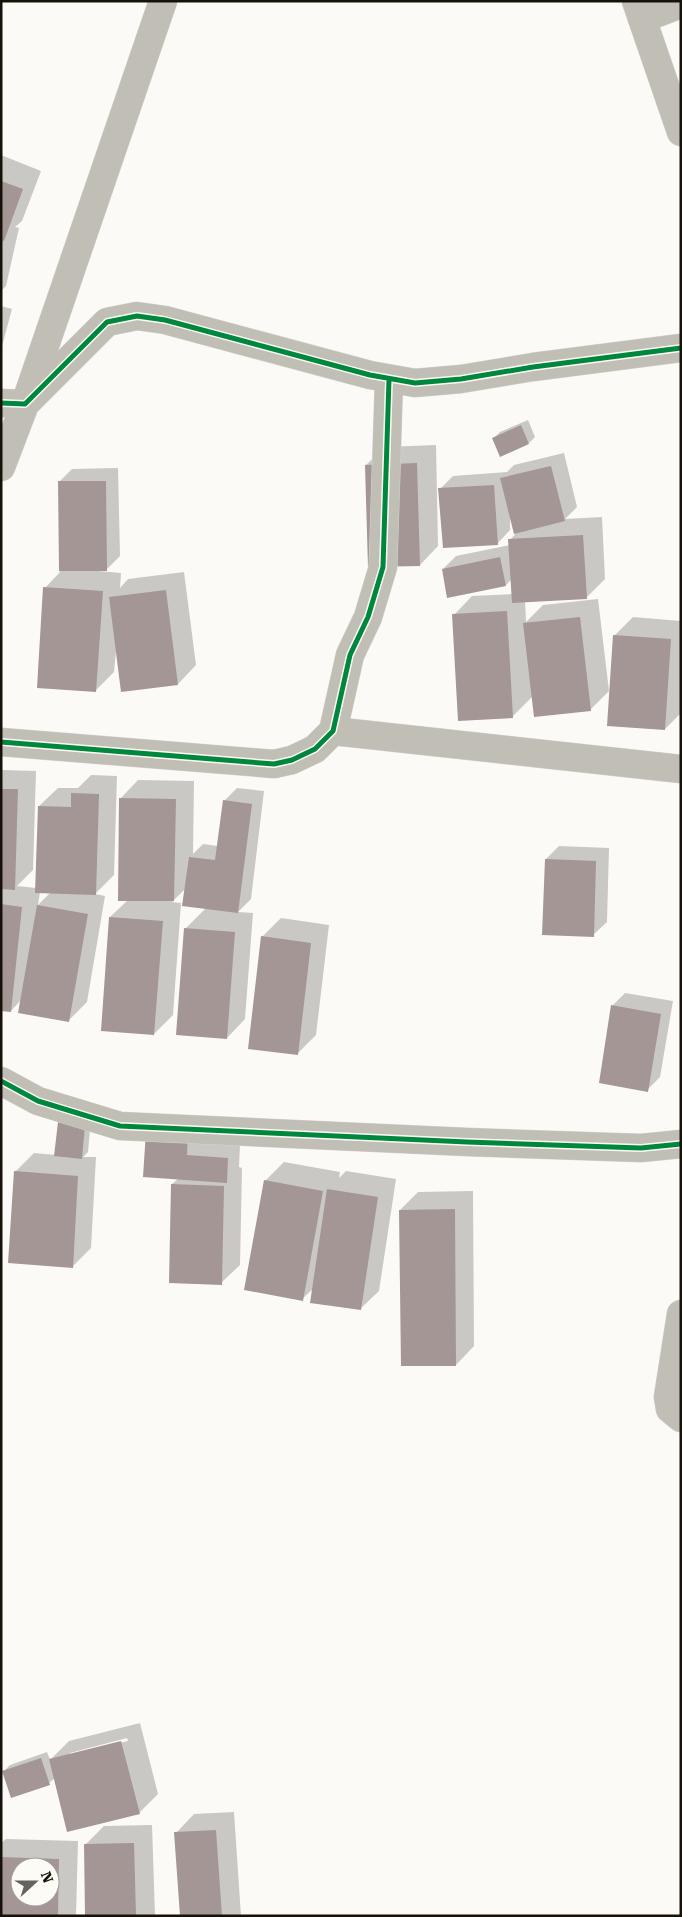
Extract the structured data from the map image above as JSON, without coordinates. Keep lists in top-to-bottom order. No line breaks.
{"north":"right"}
